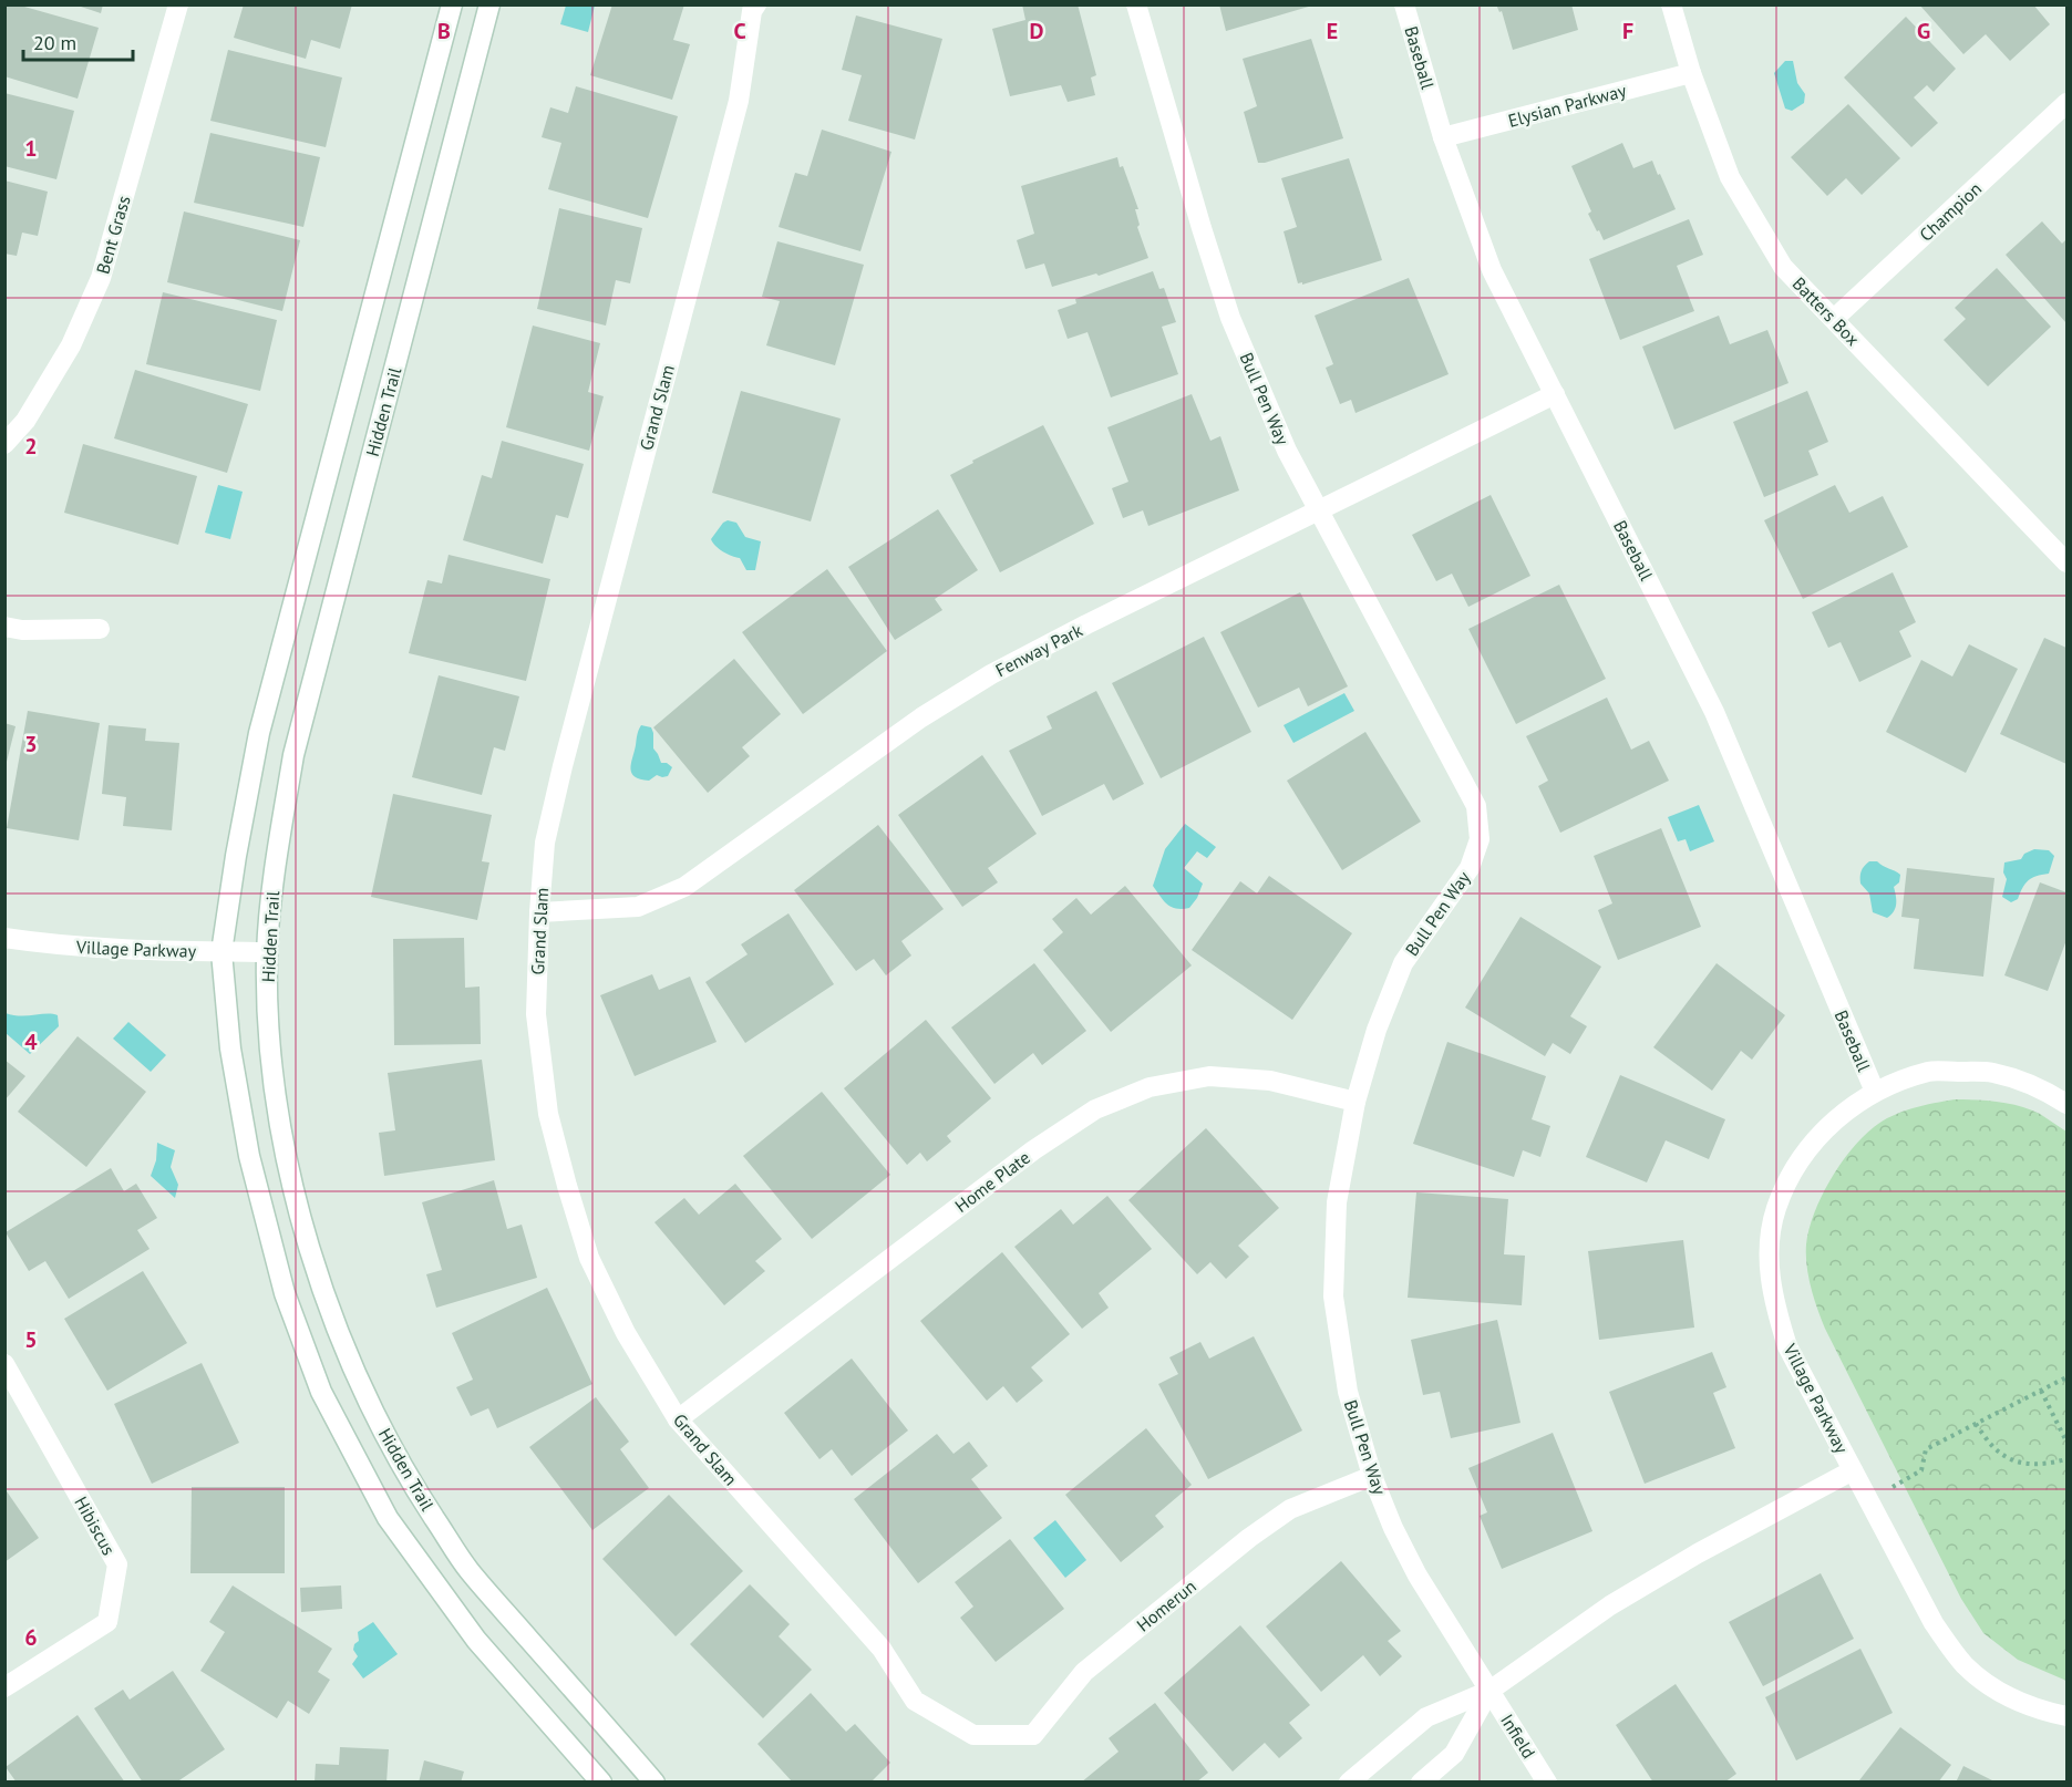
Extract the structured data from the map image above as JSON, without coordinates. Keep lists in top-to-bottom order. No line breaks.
{"streets":{"street":["Baseball","Elysian Parkway","Champion","Bent Grass","Batters Box","Bull Pen Way","Grand Slam","Hidden Trail","Fenway Park","Village Parkway","Home Plate","Hibiscus","Homerun","Infield"]},"crossings":[["Baseball","Elysian Parkway"],["Baseball","Fenway Park"],["Baseball","Village Parkway"],["Elysian Parkway","Batters Box"],["Champion","Batters Box"],["Bull Pen Way","Fenway Park"],["Bull Pen Way","Village Parkway"],["Bull Pen Way","Home Plate"],["Bull Pen Way","Homerun"],["Bull Pen Way","Infield"],["Grand Slam","Fenway Park"],["Grand Slam","Home Plate"],["Grand Slam","Homerun"],["Hidden Trail","Village Parkway"],["Village Parkway","Infield"]],"scale_bar":"20 m","grid":{"columns":["B","C","D","E","F","G"],"rows":["1","2","3","4","5","6"]}}
